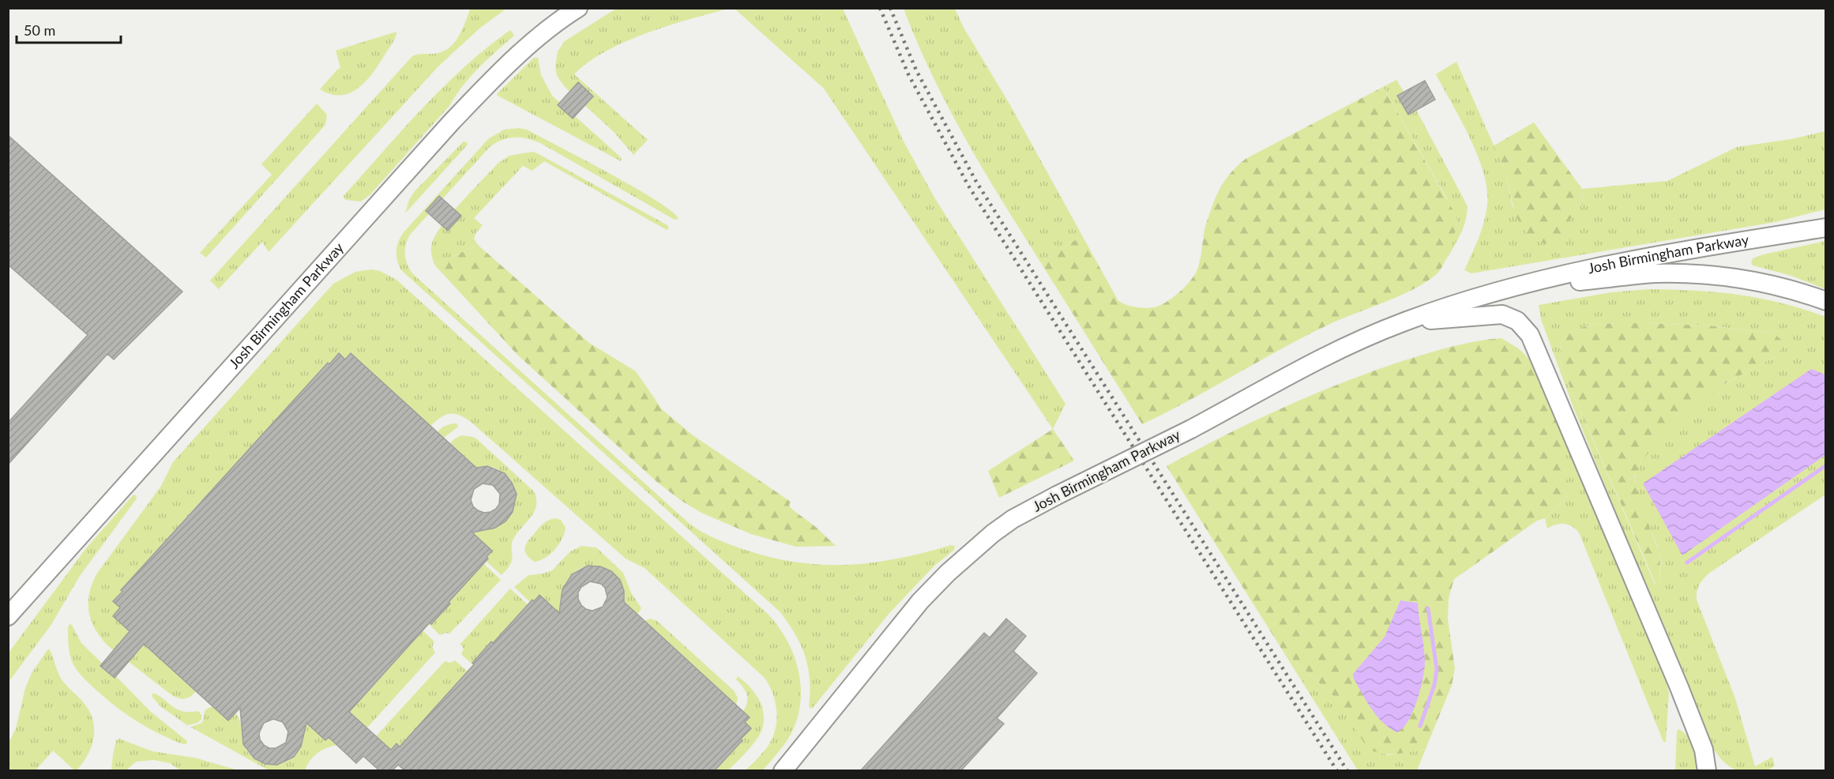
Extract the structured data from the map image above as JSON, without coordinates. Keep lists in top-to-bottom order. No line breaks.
{"streets":{"main road":["Josh Birmingham Parkway"]},"scale_bar":"50 m"}
